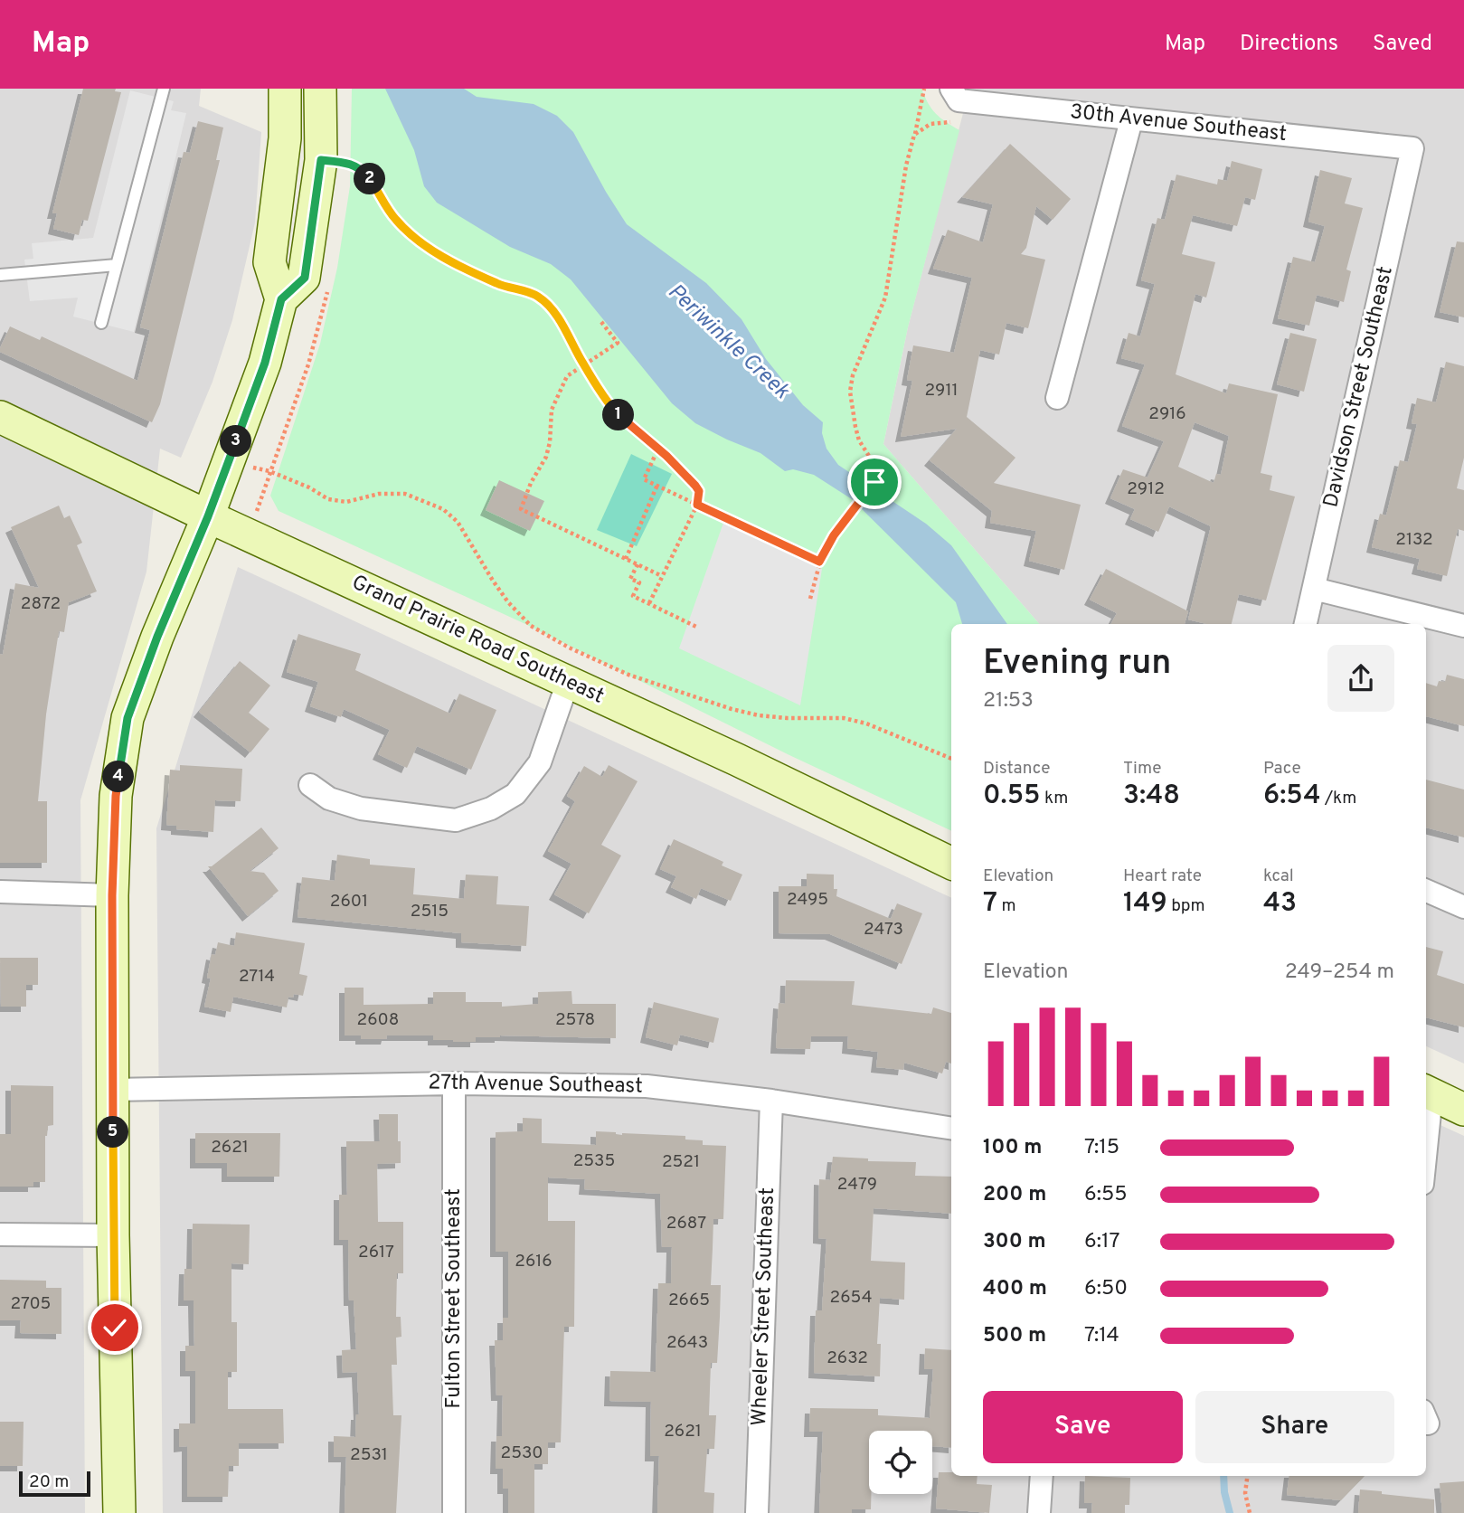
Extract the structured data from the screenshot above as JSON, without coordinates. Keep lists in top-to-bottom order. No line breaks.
{"streets":{"main road":["Grand Prairie Road Southeast"],"street":["30th Avenue Southeast","Davidson Street Southeast","27th Avenue Southeast","Fulton Street Southeast","Wheeler Street Southeast"]},"crossings":[["30th Avenue Southeast","Davidson Street Southeast"],["27th Avenue Southeast","Fulton Street Southeast"],["27th Avenue Southeast","Wheeler Street Southeast"]],"water":["Periwinkle Creek"],"house_numbers":["2911","2916","2912","2132","2872","2495","2601","2515","2473","2714","2608","2578","2621","2535","2521","2479","2687","2617","2616","2654","2665","2705","2643","2632","2621","2530","2531"],"scale_bar":"20 m","page":{"header":"Map","nav":["Map","Directions","Saved"],"pins":["2","1","3","4","5"],"heading":["Evening run","21:53"],"stats":[["Distance","0.55 km"],["Time","3:48"],["Pace","6:54 /km"],["Elevation","7 m"],["Heart rate","149 bpm"],["kcal","43"]],"chart":["Elevation","249–254 m"],"list":[{"name":"100 m","note":"7:15"},{"name":"200 m","note":"6:55"},{"name":"300 m","note":"6:17"},{"name":"400 m","note":"6:50"},{"name":"500 m","note":"7:14"}],"buttons":["Save","Share"],"scale":"20 m"}}
